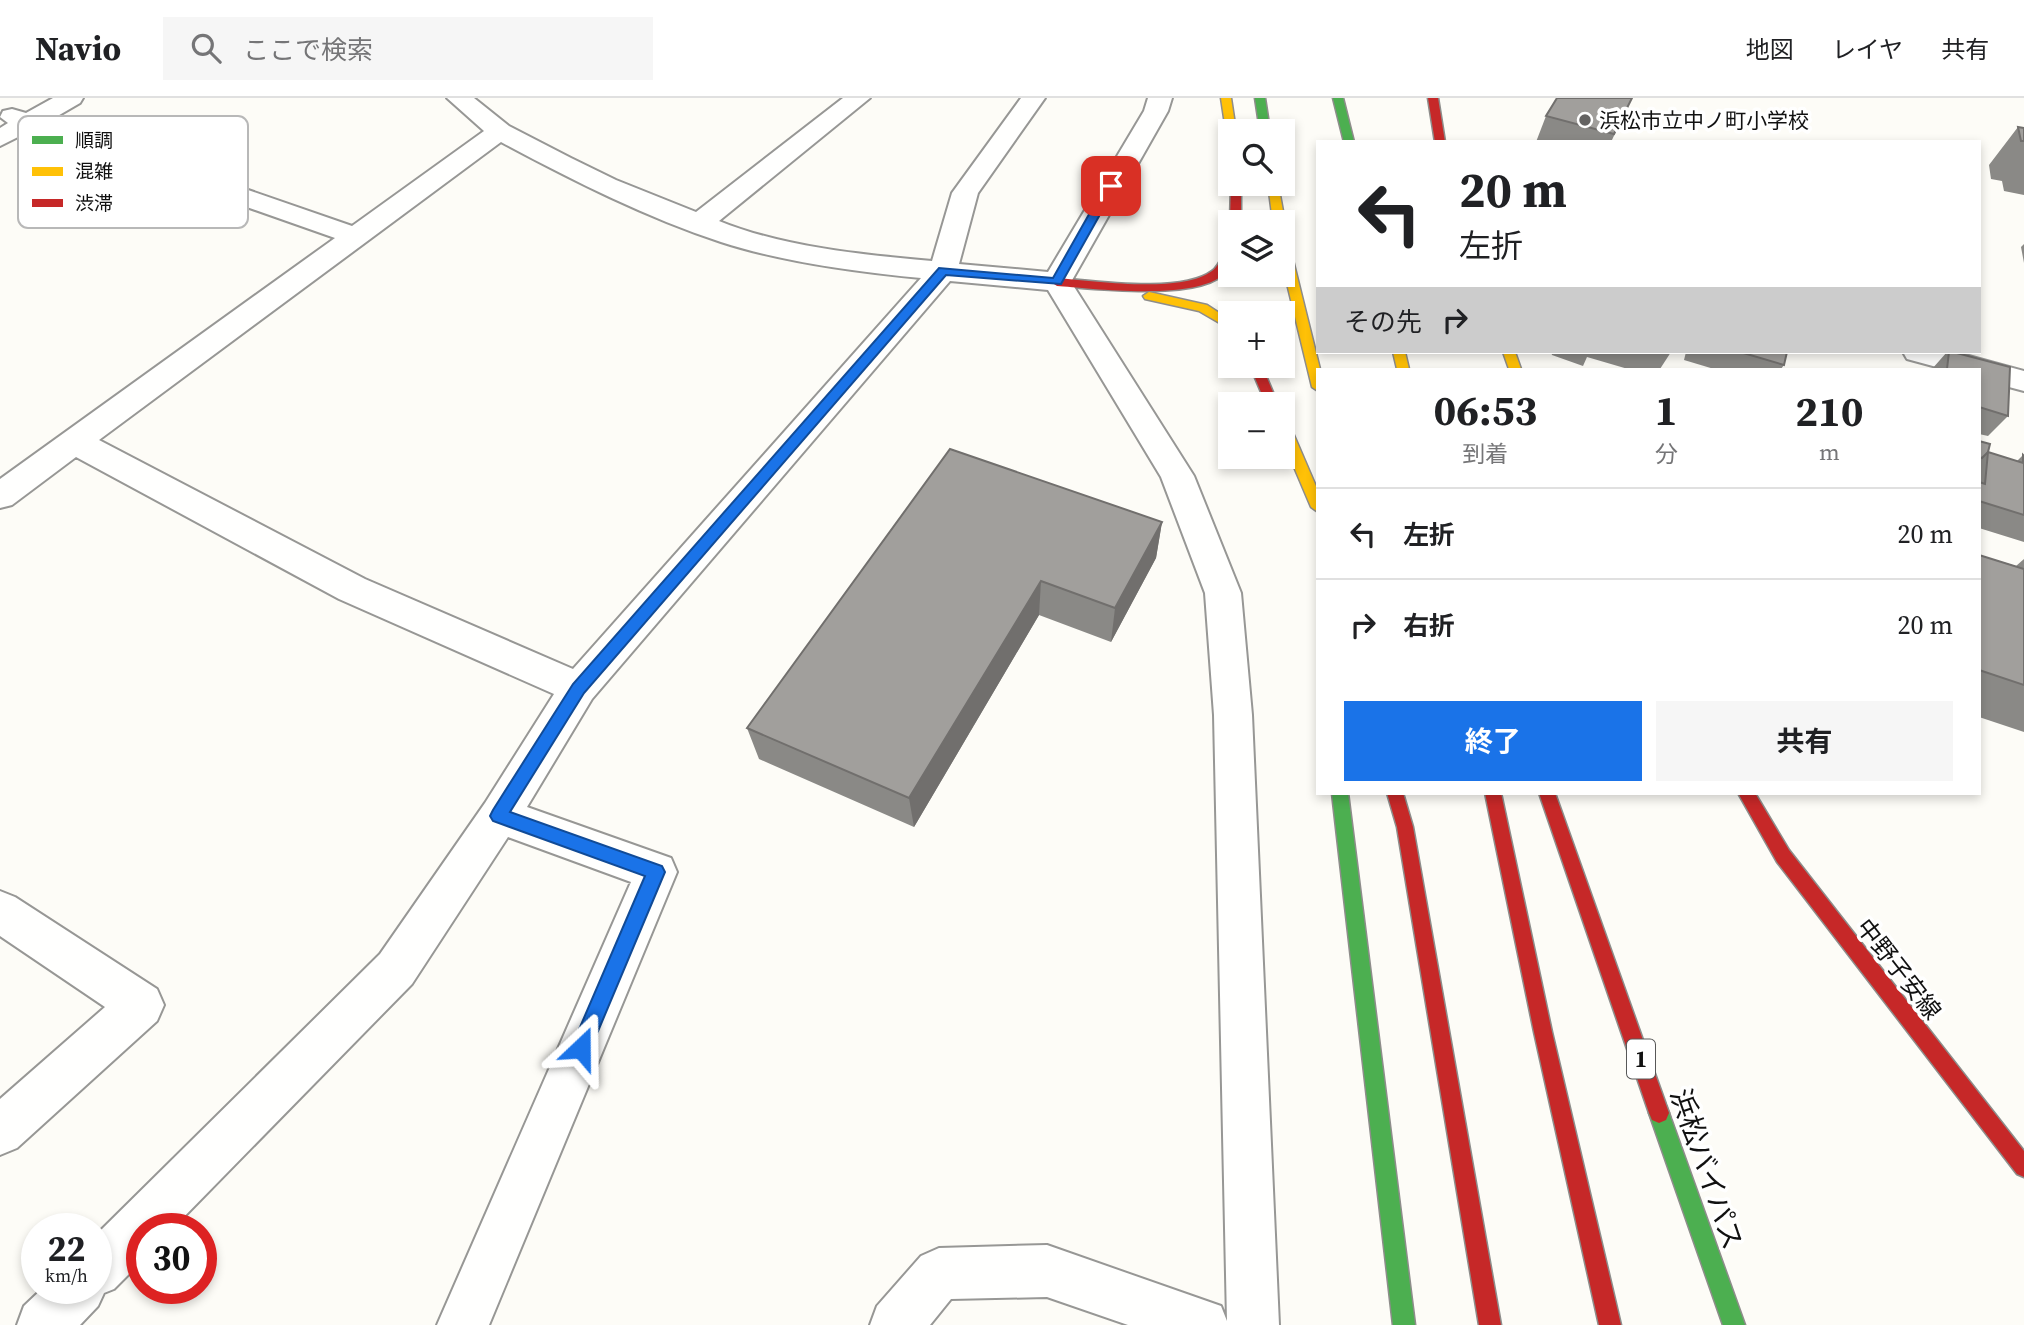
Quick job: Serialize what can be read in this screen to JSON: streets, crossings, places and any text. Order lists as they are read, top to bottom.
{
  "streets": {
    "main road": ["中野子安線", "1", "浜松バイパス"]
  },
  "places": ["浜松市立中ノ町小学校"],
  "legend": ["順調", "混雑", "渋滞"],
  "page": {
    "header": "Navio",
    "search": "ここで検索",
    "nav": ["地図", "レイヤ", "共有"],
    "map_buttons": ["+", "−"],
    "turn": ["20 m", "左折"],
    "then": "その先",
    "eta": [
      "06:53",
      "到着",
      "1",
      "分",
      "210",
      "m"
    ],
    "list": [
      {
        "name": "左折",
        "value": "20 m"
      },
      {
        "name": "右折",
        "value": "20 m"
      }
    ],
    "buttons": ["終了", "共有"],
    "speed": "22 km/h",
    "limit": "30"
  }
}
